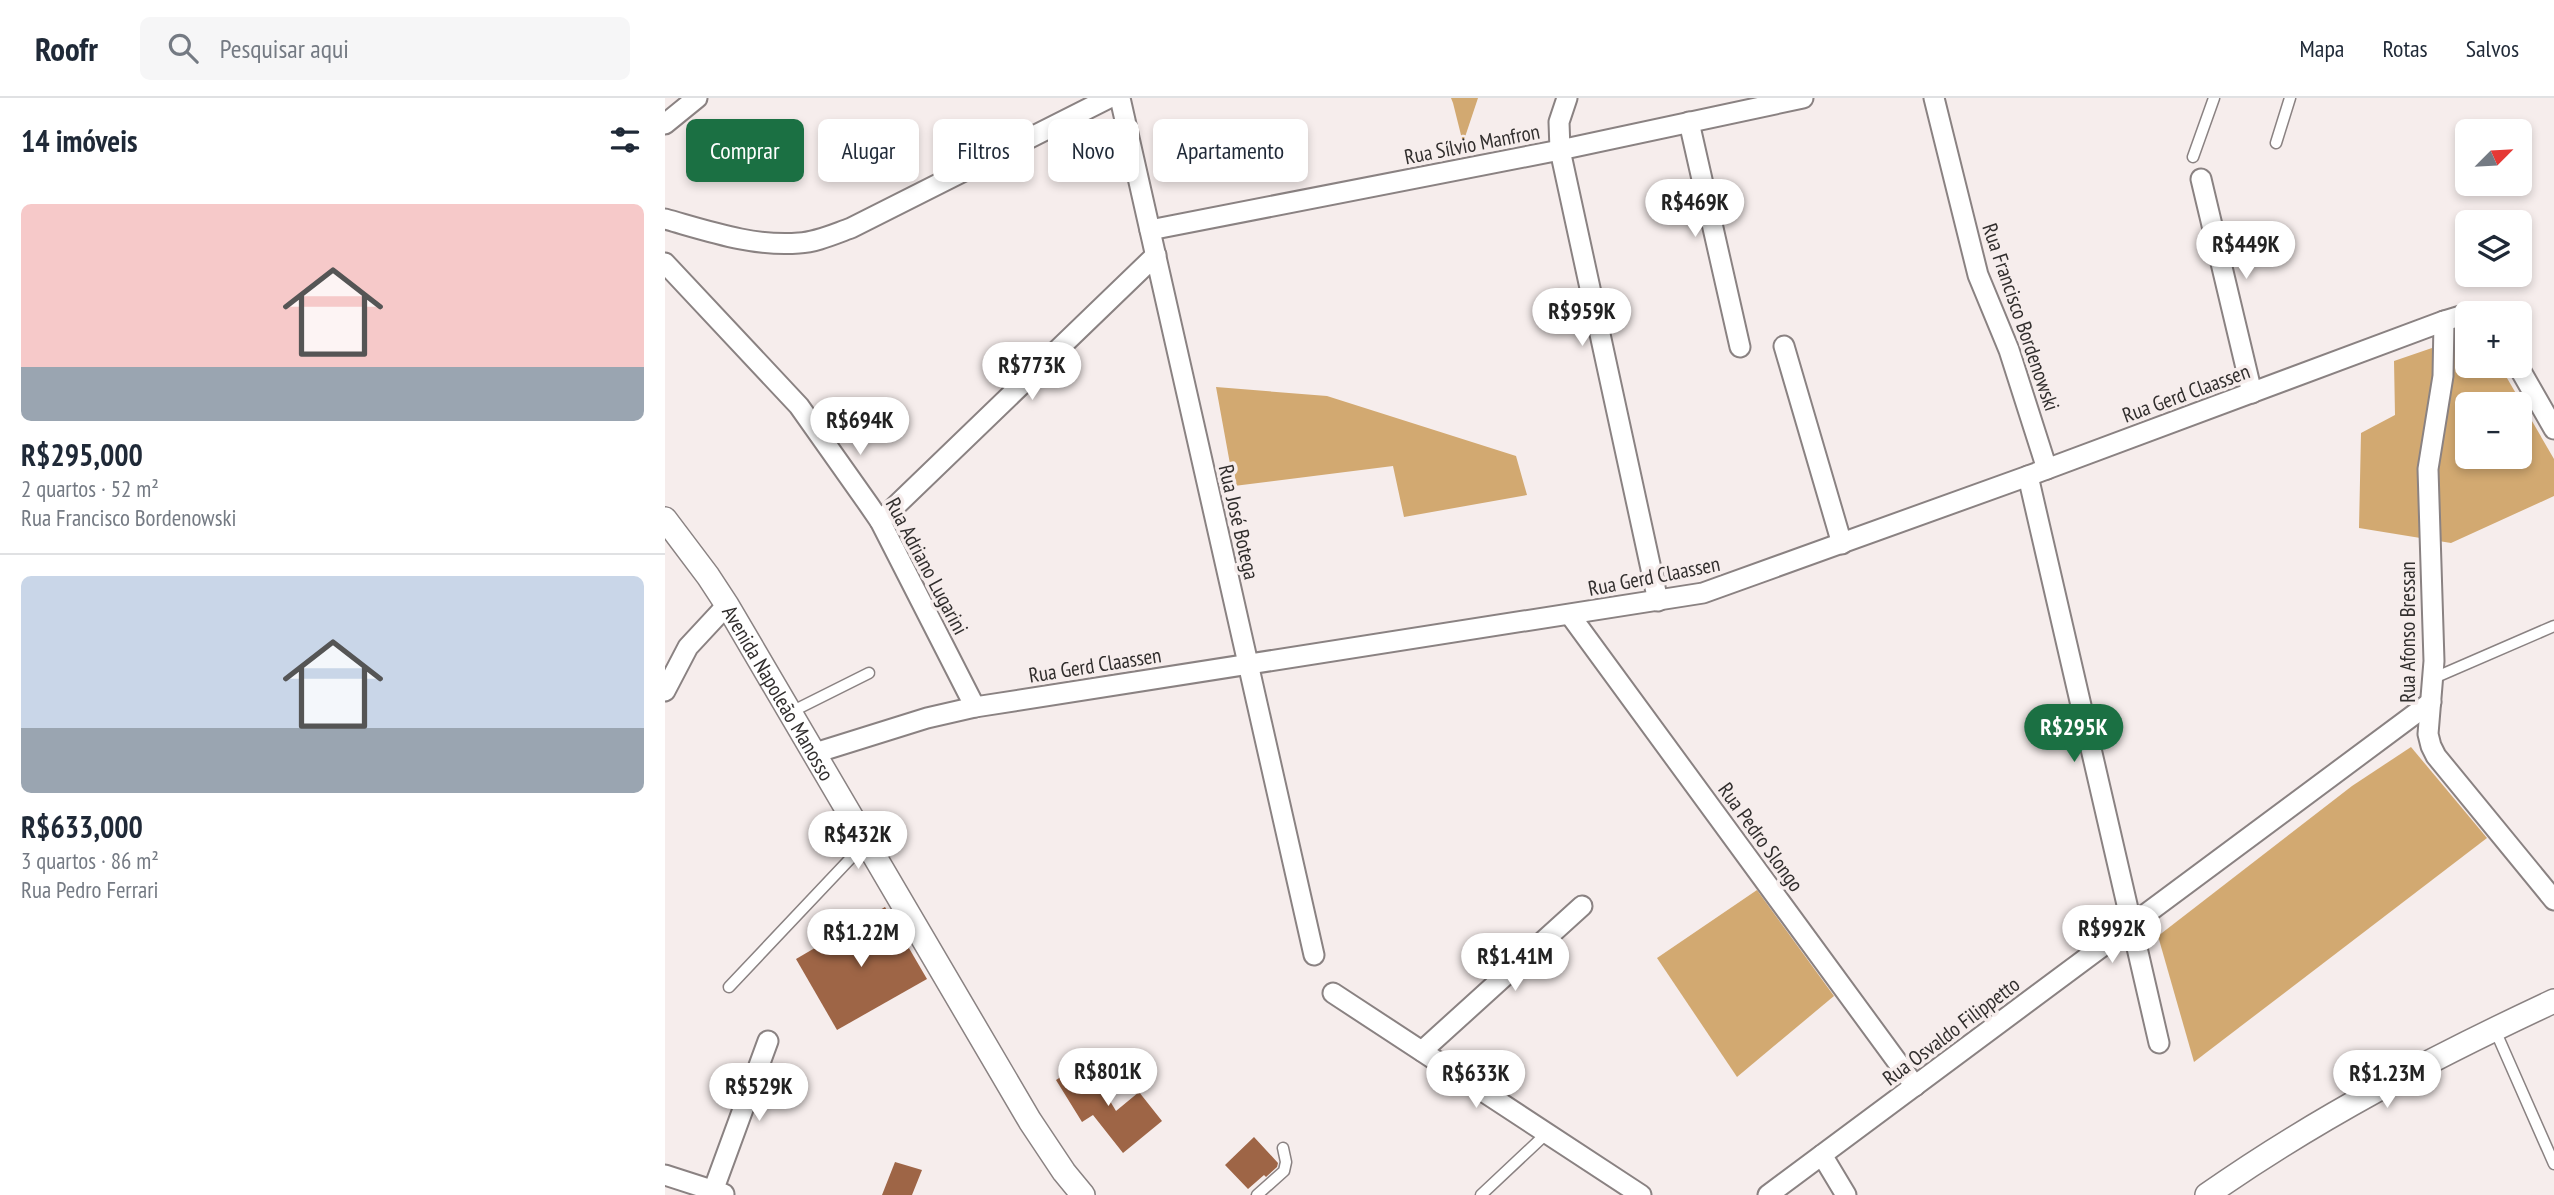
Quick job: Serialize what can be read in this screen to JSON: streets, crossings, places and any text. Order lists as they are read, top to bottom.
{
  "streets": {
    "street": [
      "Rua Sílvio Manfron",
      "Rua Francisco Bordenowski",
      "Rua Gerd Claassen",
      "Rua José Botega",
      "Rua Adriano Lugarini",
      "Rua Afonso Bressan",
      "Avenida Napoleão Manosso",
      "Rua Pedro Slongo",
      "Rua Osvaldo Filippetto"
    ]
  },
  "crossings": [
    ["Rua Sílvio Manfron", "Rua José Botega"],
    ["Rua Francisco Bordenowski", "Rua Gerd Claassen"],
    ["Rua Gerd Claassen", "Rua José Botega"],
    ["Rua Gerd Claassen", "Rua Adriano Lugarini"],
    ["Rua Gerd Claassen", "Rua Afonso Bressan"],
    ["Rua Gerd Claassen", "Avenida Napoleão Manosso"],
    ["Rua Gerd Claassen", "Rua Pedro Slongo"],
    ["Rua Afonso Bressan", "Rua Osvaldo Filippetto"],
    ["Rua Pedro Slongo", "Rua Osvaldo Filippetto"]
  ],
  "north": "top right",
  "page": {
    "header": "Roofr",
    "search": "Pesquisar aqui",
    "nav": ["Mapa", "Rotas", "Salvos"],
    "heading": "14 imóveis",
    "map_buttons": ["+", "−"],
    "chip": [
      "Comprar",
      "Alugar",
      "Filtros",
      "Novo",
      "Apartamento"
    ],
    "price": [
      "R$469K",
      "R$449K",
      "R$959K",
      "R$773K",
      "R$694K",
      "R$295K",
      "R$432K",
      "R$992K",
      "R$1.22M",
      "R$1.41M",
      "R$801K",
      "R$633K",
      "R$1.23M",
      "R$529K"
    ],
    "list": [
      {
        "name": "R$295,000",
        "note": "2 quartos · 52 m² · Rua Francisco Bordenowski"
      },
      {
        "name": "R$633,000",
        "note": "3 quartos · 86 m² · Rua Pedro Ferrari"
      }
    ]
  }
}
